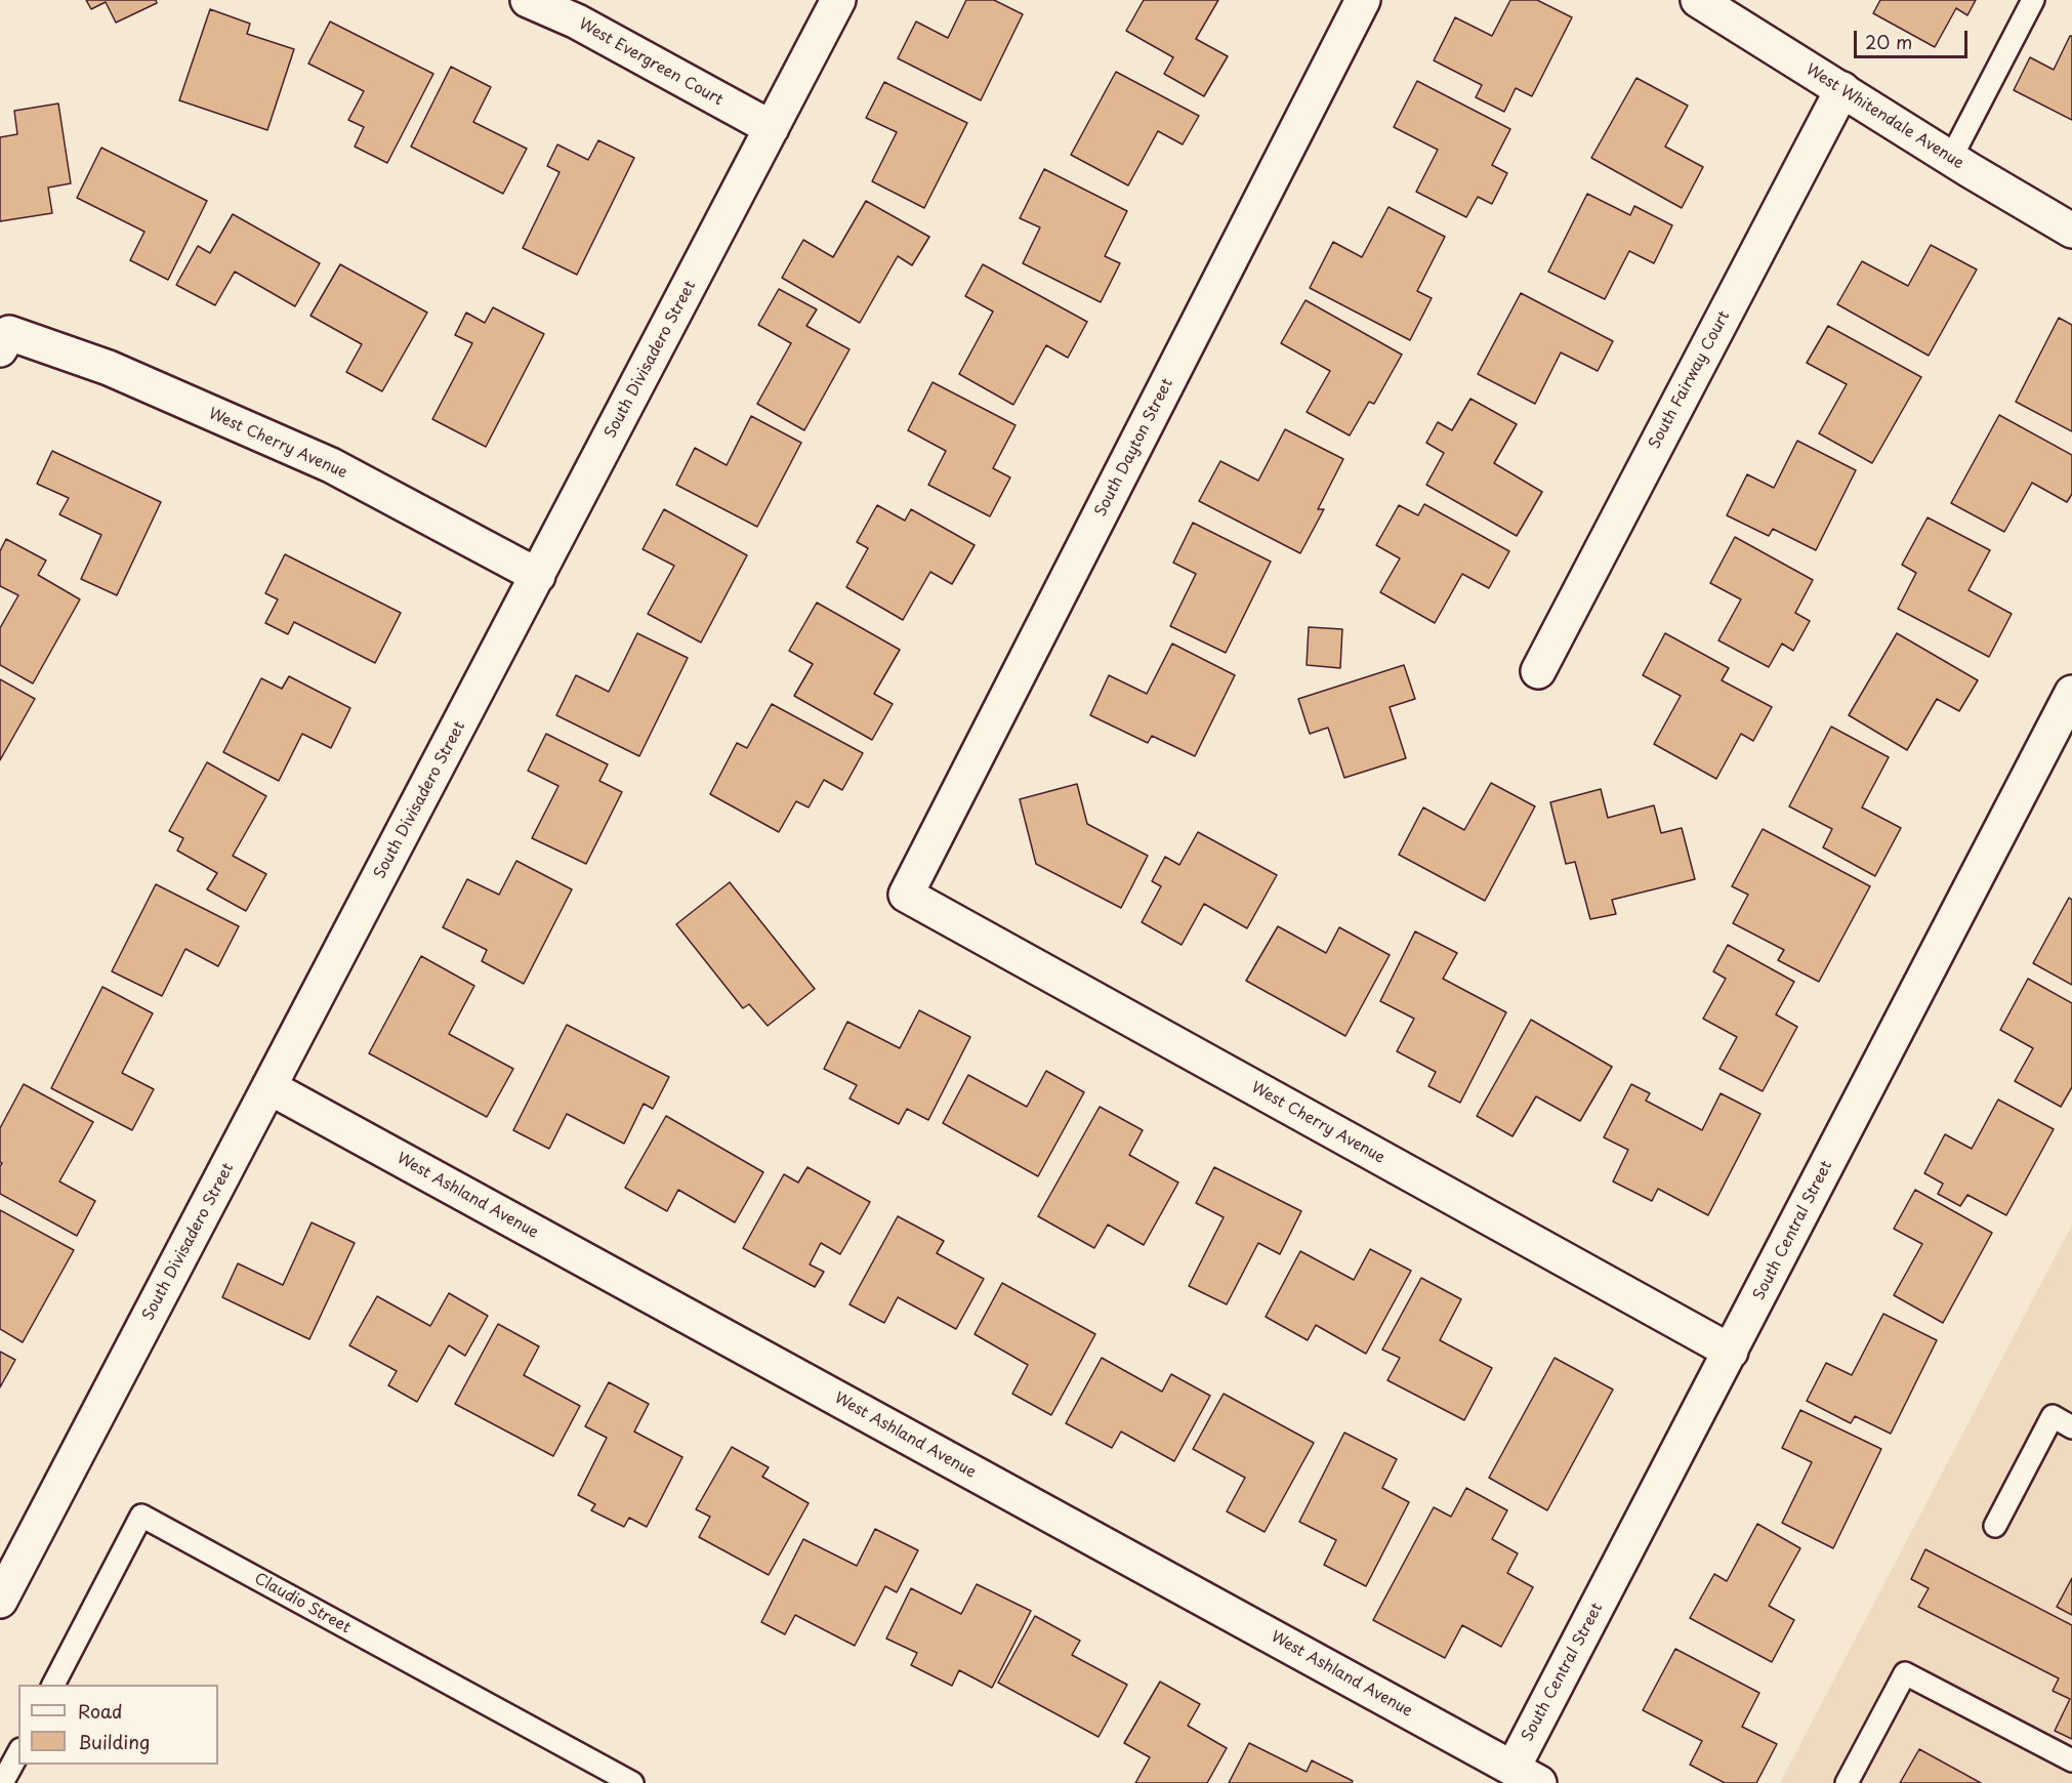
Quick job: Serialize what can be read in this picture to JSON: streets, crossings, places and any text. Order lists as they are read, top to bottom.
{
  "streets": {
    "street": [
      "West Evergreen Court",
      "West Whitendale Avenue",
      "South Divisadero Street",
      "South Fairway Court",
      "West Cherry Avenue",
      "South Dayton Street",
      "West Ashland Avenue",
      "South Central Street"
    ],
    "lane": ["Claudio Street"]
  },
  "crossings": [
    ["West Evergreen Court", "South Divisadero Street"],
    ["West Whitendale Avenue", "South Fairway Court"],
    ["South Divisadero Street", "West Cherry Avenue"],
    ["South Divisadero Street", "West Ashland Avenue"],
    ["West Cherry Avenue", "South Dayton Street"],
    ["West Cherry Avenue", "South Central Street"],
    ["West Ashland Avenue", "South Central Street"]
  ],
  "legend": ["Road", "Building"],
  "scale_bar": "20 m"
}
